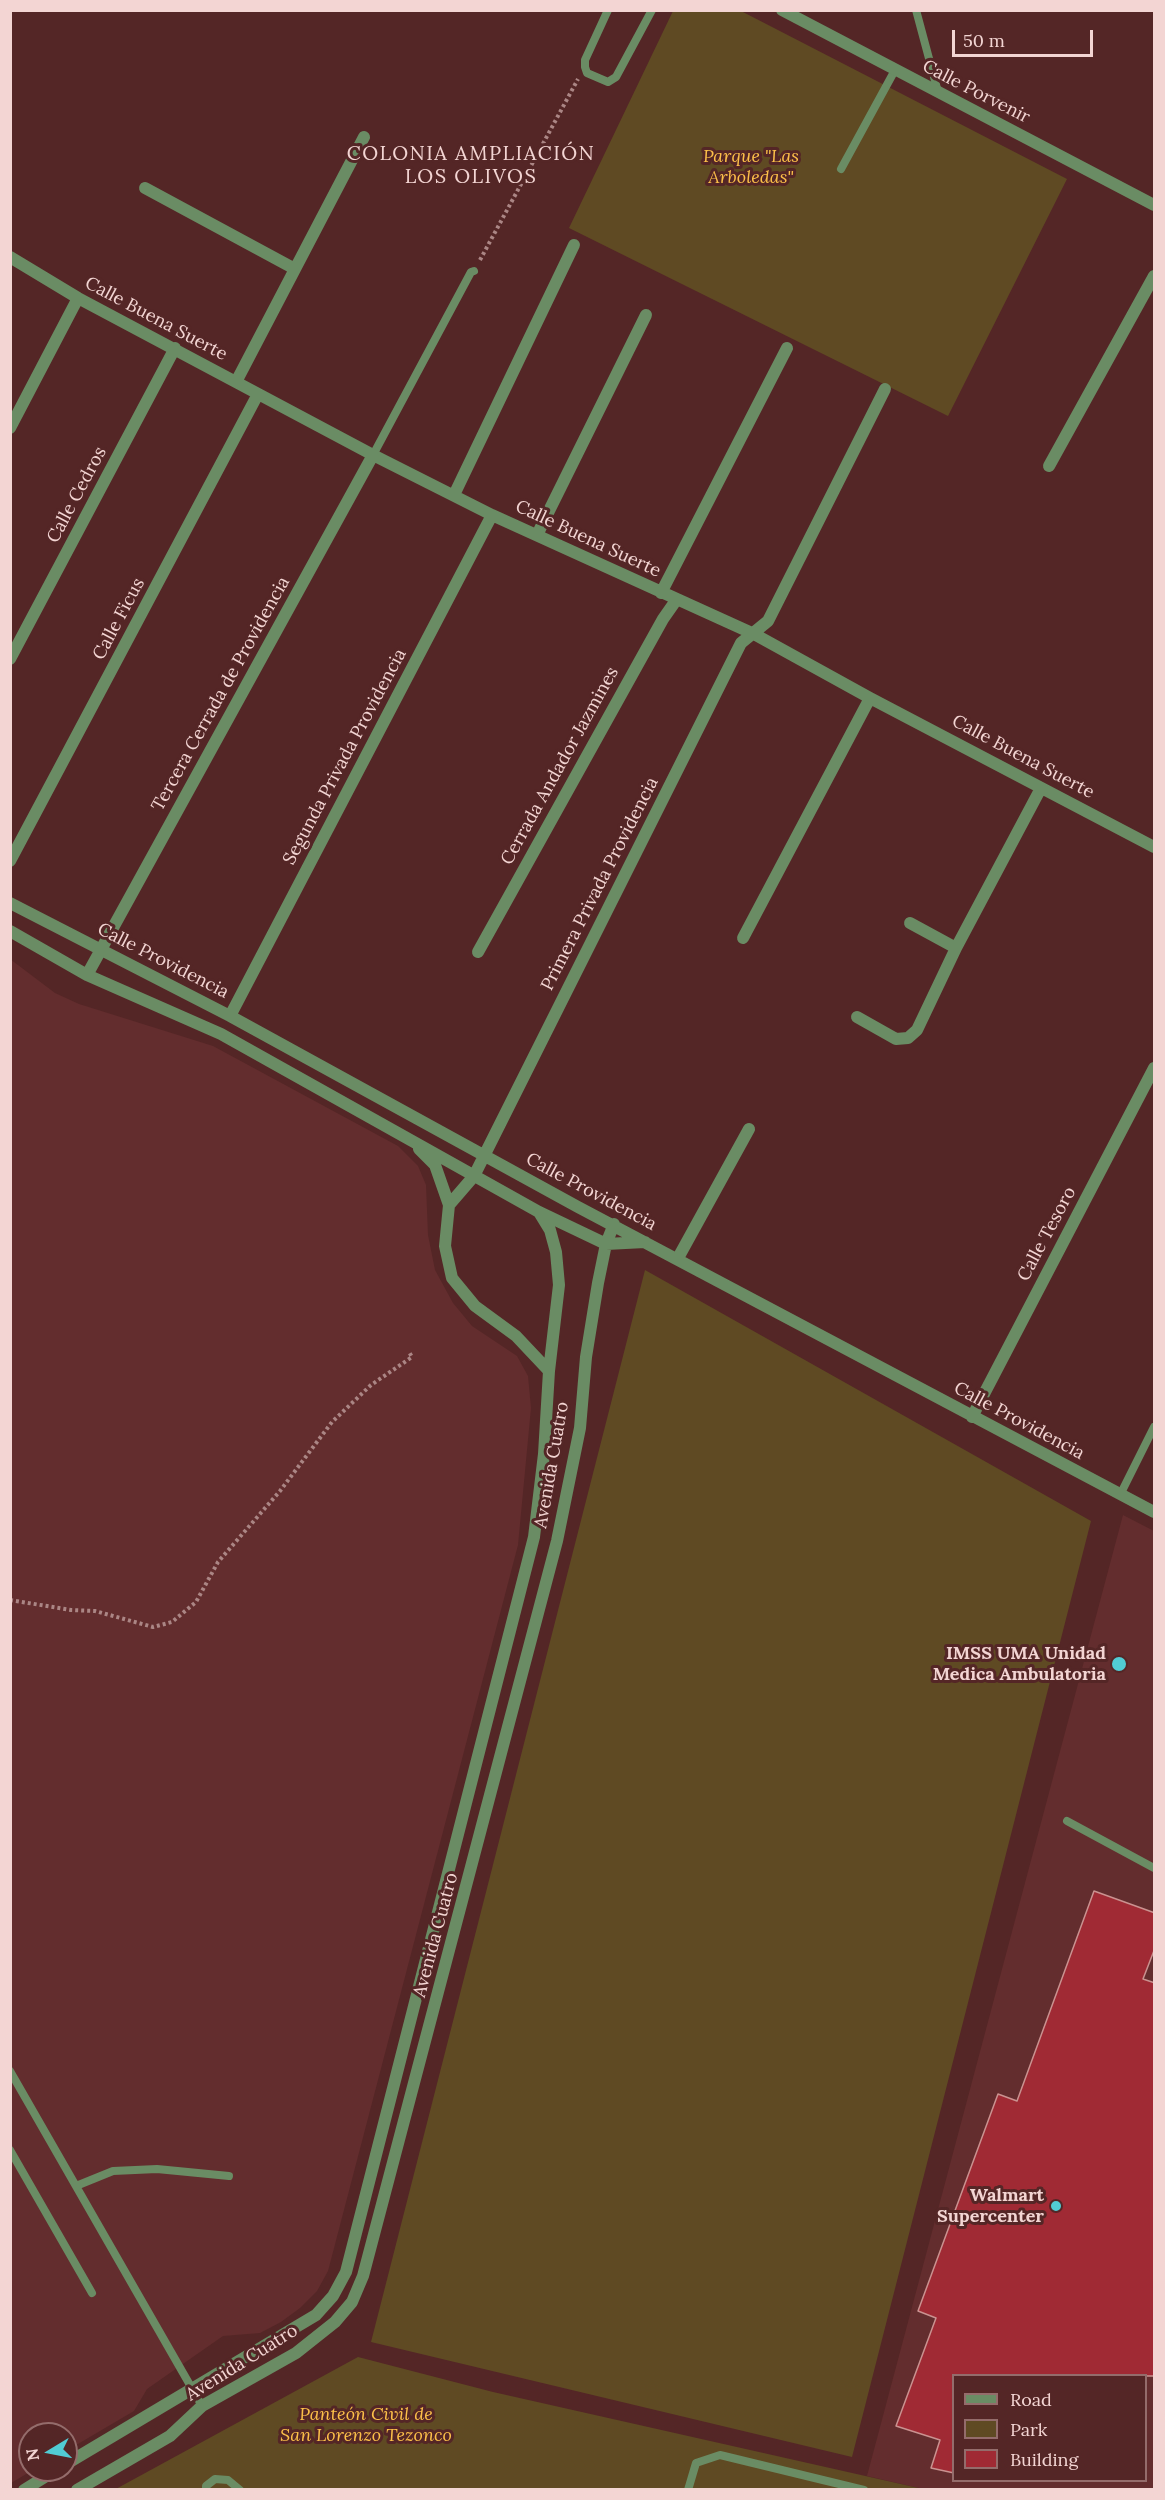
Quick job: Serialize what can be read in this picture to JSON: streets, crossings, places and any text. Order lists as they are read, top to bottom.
{
  "streets": {
    "street": [
      "Calle Porvenir",
      "Calle Buena Suerte",
      "Calle Cedros",
      "Calle Ficus",
      "Tercera Cerrada de Providencia",
      "Segunda Privada Providencia",
      "Cerrada Andador Jazmines",
      "Primera Privada Providencia",
      "Calle Providencia",
      "Calle Tesoro",
      "Avenida Cuatro"
    ]
  },
  "crossings": [
    ["Calle Buena Suerte", "Calle Cedros"],
    ["Calle Buena Suerte", "Calle Ficus"],
    ["Calle Buena Suerte", "Tercera Cerrada de Providencia"],
    ["Calle Buena Suerte", "Segunda Privada Providencia"],
    ["Calle Buena Suerte", "Cerrada Andador Jazmines"],
    ["Calle Buena Suerte", "Primera Privada Providencia"],
    ["Tercera Cerrada de Providencia", "Calle Providencia"],
    ["Segunda Privada Providencia", "Calle Providencia"],
    ["Primera Privada Providencia", "Calle Providencia"],
    ["Calle Providencia", "Calle Tesoro"],
    ["Calle Providencia", "Avenida Cuatro"]
  ],
  "districts": ["COLONIA AMPLIACIÓN LOS OLIVOS"],
  "parks": ["Parque \"Las Arboledas\"", "Panteón Civil de San Lorenzo Tezonco"],
  "places": ["IMSS UMA Unidad Medica Ambulatoria", "Walmart Supercenter"],
  "legend": ["Road", "Park", "Building"],
  "scale_bar": "50 m",
  "north": "left"
}
